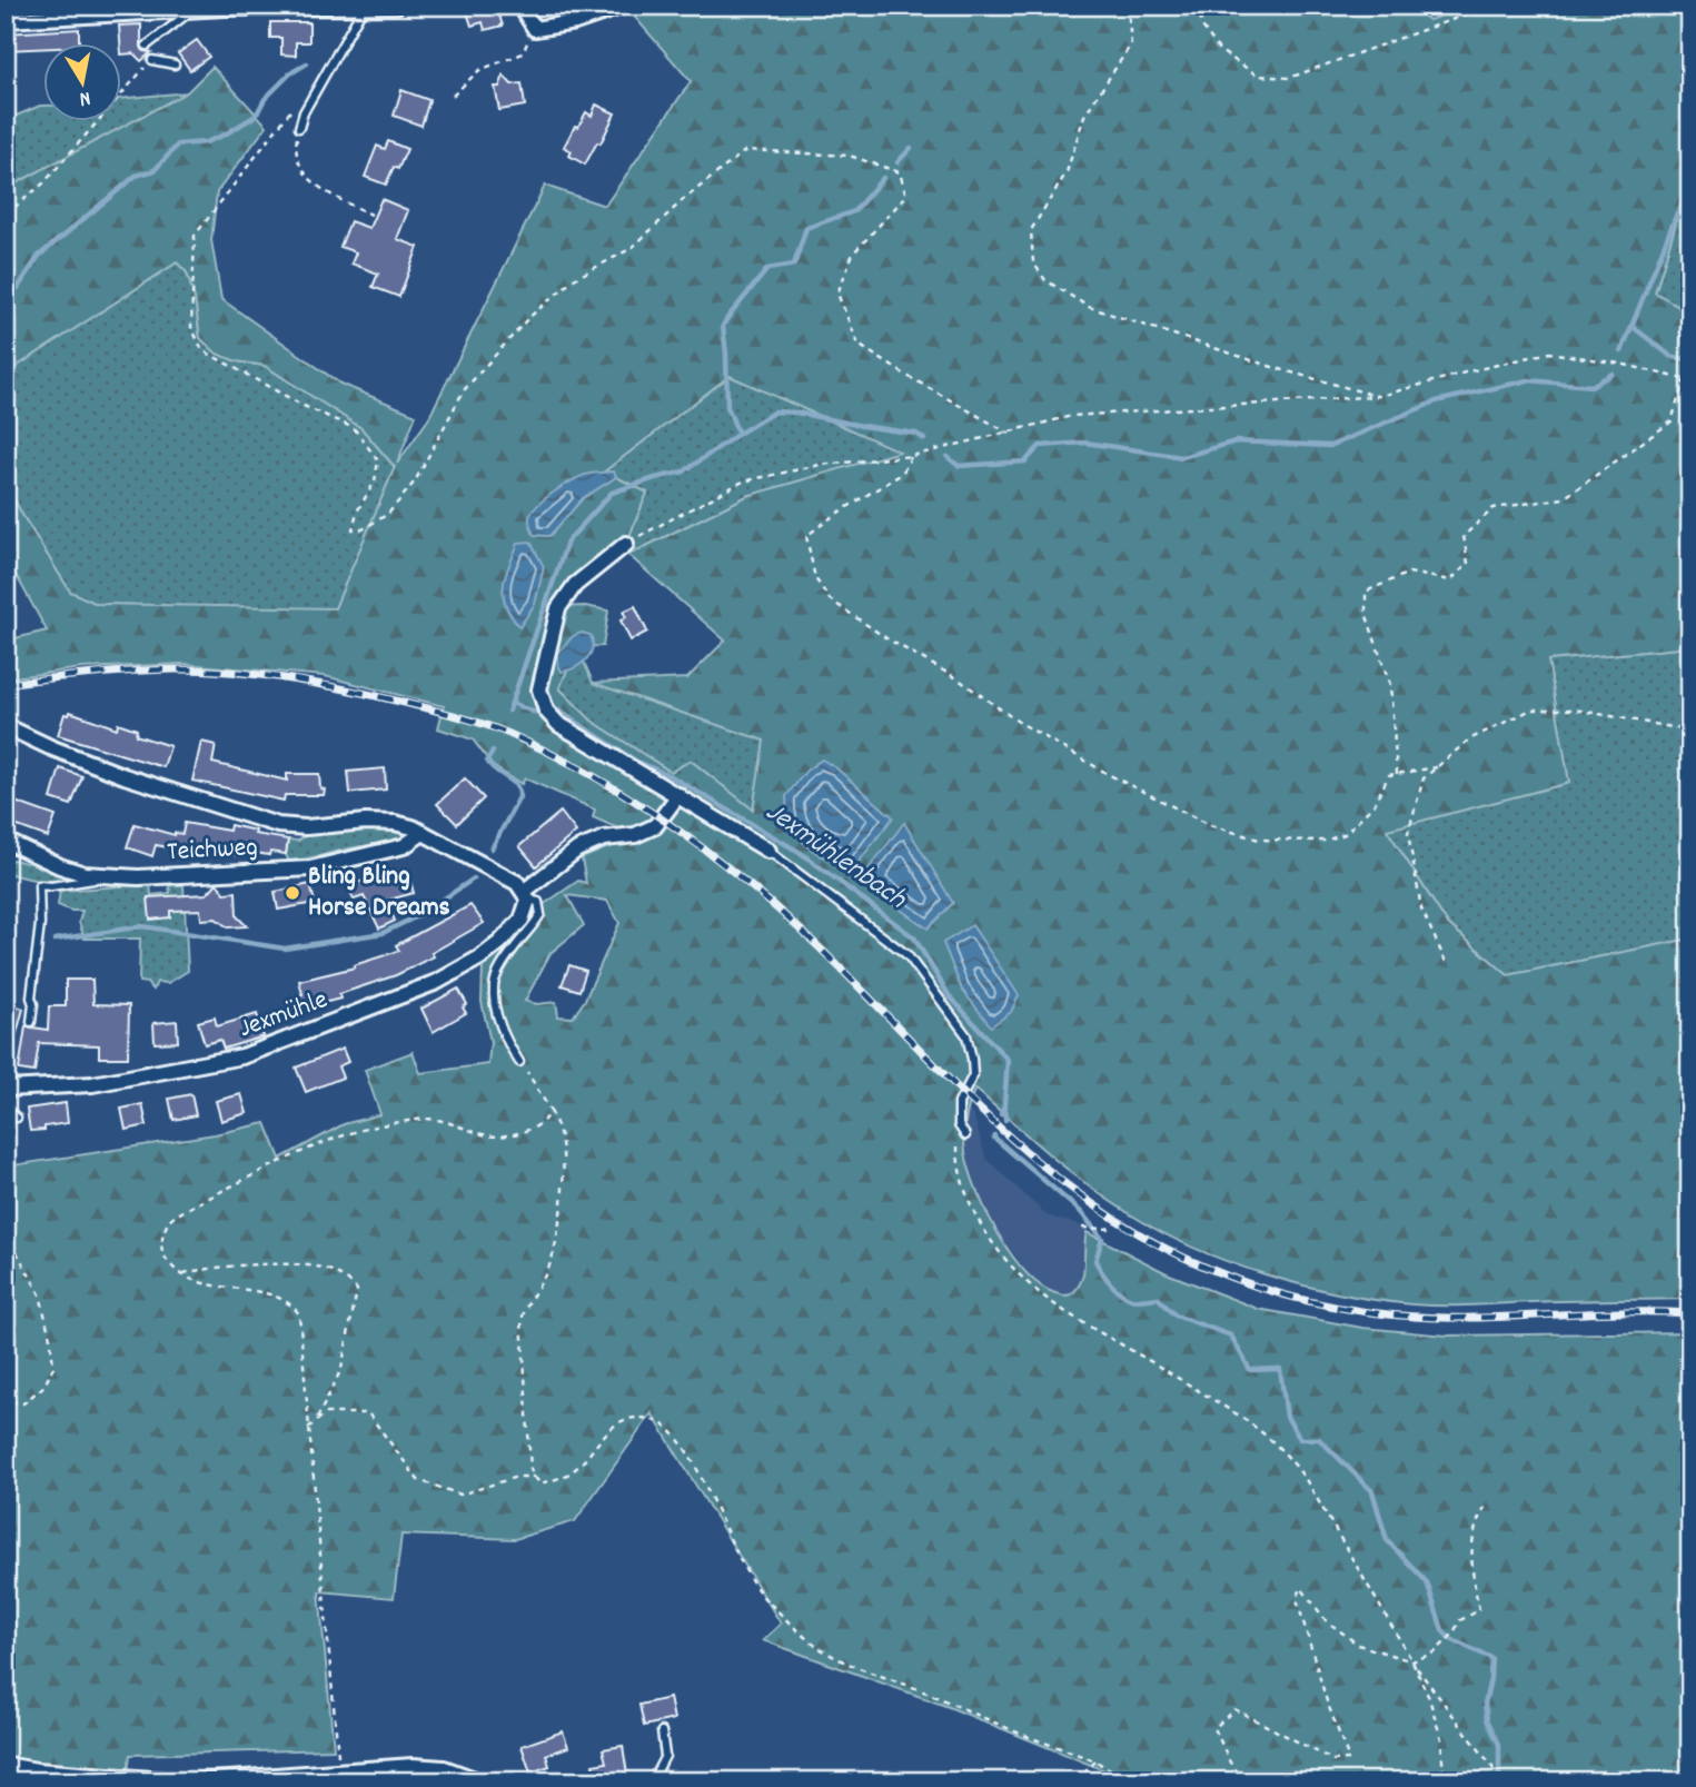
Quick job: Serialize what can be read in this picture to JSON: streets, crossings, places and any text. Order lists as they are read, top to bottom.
{
  "streets": {
    "street": ["Teichweg", "Jexmühle"]
  },
  "water": ["Jexmühlenbach"],
  "places": ["Bling Bling Horse Dreams"],
  "north": "bottom"
}
